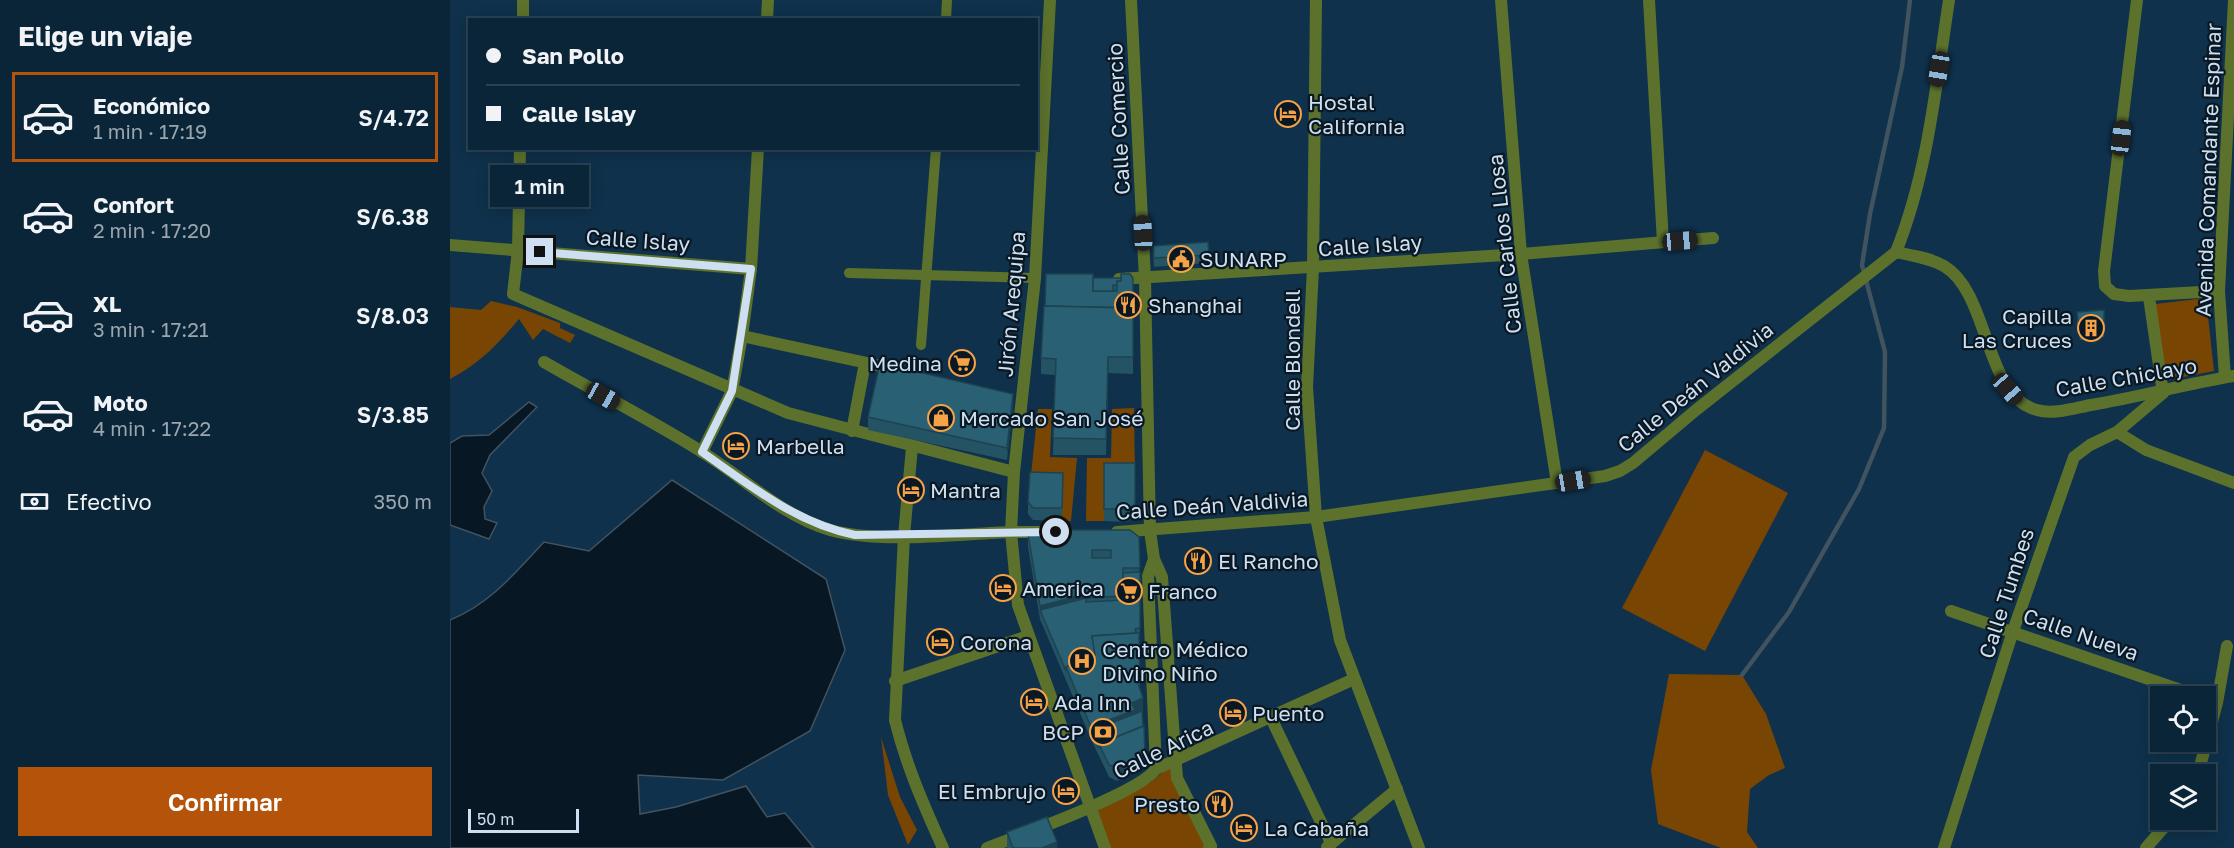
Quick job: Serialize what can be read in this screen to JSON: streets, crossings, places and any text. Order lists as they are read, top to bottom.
{
  "streets": {
    "street": [
      "Calle Comercio",
      "Avenida Comandante Espinar",
      "Calle Islay",
      "Calle Carlos Llosa",
      "Jirón Arequipa",
      "Calle Blondell",
      "Calle Chiclayo",
      "Calle Deán Valdivia",
      "Calle Tumbes",
      "Calle Nueva",
      "Calle Arica"
    ]
  },
  "crossings": [
    ["Calle Comercio", "Calle Islay"],
    ["Calle Comercio", "Calle Deán Valdivia"],
    ["Calle Comercio", "Calle Arica"],
    ["Avenida Comandante Espinar", "Calle Chiclayo"],
    ["Calle Islay", "Calle Carlos Llosa"],
    ["Calle Islay", "Calle Blondell"],
    ["Calle Carlos Llosa", "Calle Deán Valdivia"],
    ["Jirón Arequipa", "Calle Arica"],
    ["Calle Blondell", "Calle Deán Valdivia"],
    ["Calle Blondell", "Calle Arica"],
    ["Calle Chiclayo", "Calle Deán Valdivia"],
    ["Calle Chiclayo", "Calle Tumbes"],
    ["Calle Tumbes", "Calle Nueva"]
  ],
  "places": {
    "hotel": [
      "Hostal California",
      "Marbella",
      "Mantra",
      "America",
      "Corona",
      "Ada Inn",
      "Puento",
      "El Embrujo",
      "La Cabaña"
    ],
    "public building": ["SUNARP"],
    "restaurant": ["Shanghai", "El Rancho", "Presto"],
    "building": ["Capilla Las Cruces"],
    "supermarket": ["Medina", "Franco"],
    "shop": ["Mercado San José"],
    "hospital": ["Centro Médico Divino Niño"],
    "bank": ["BCP"]
  },
  "scale_bar": "50 m",
  "page": {
    "heading": "Elige un viaje",
    "banner": ["San Pollo", "Calle Islay"],
    "list": [
      {
        "name": "Económico",
        "note": "1 min · 17:19",
        "value": "S/4.72"
      },
      {
        "name": "Confort",
        "note": "2 min · 17:20",
        "value": "S/6.38"
      },
      {
        "name": "XL",
        "note": "3 min · 17:21",
        "value": "S/8.03"
      },
      {
        "name": "Moto",
        "note": "4 min · 17:22",
        "value": "S/3.85"
      }
    ],
    "bubble": "1 min",
    "pay": ["Efectivo", "350 m"],
    "buttons": "Confirmar",
    "scale": "50 m"
  }
}
